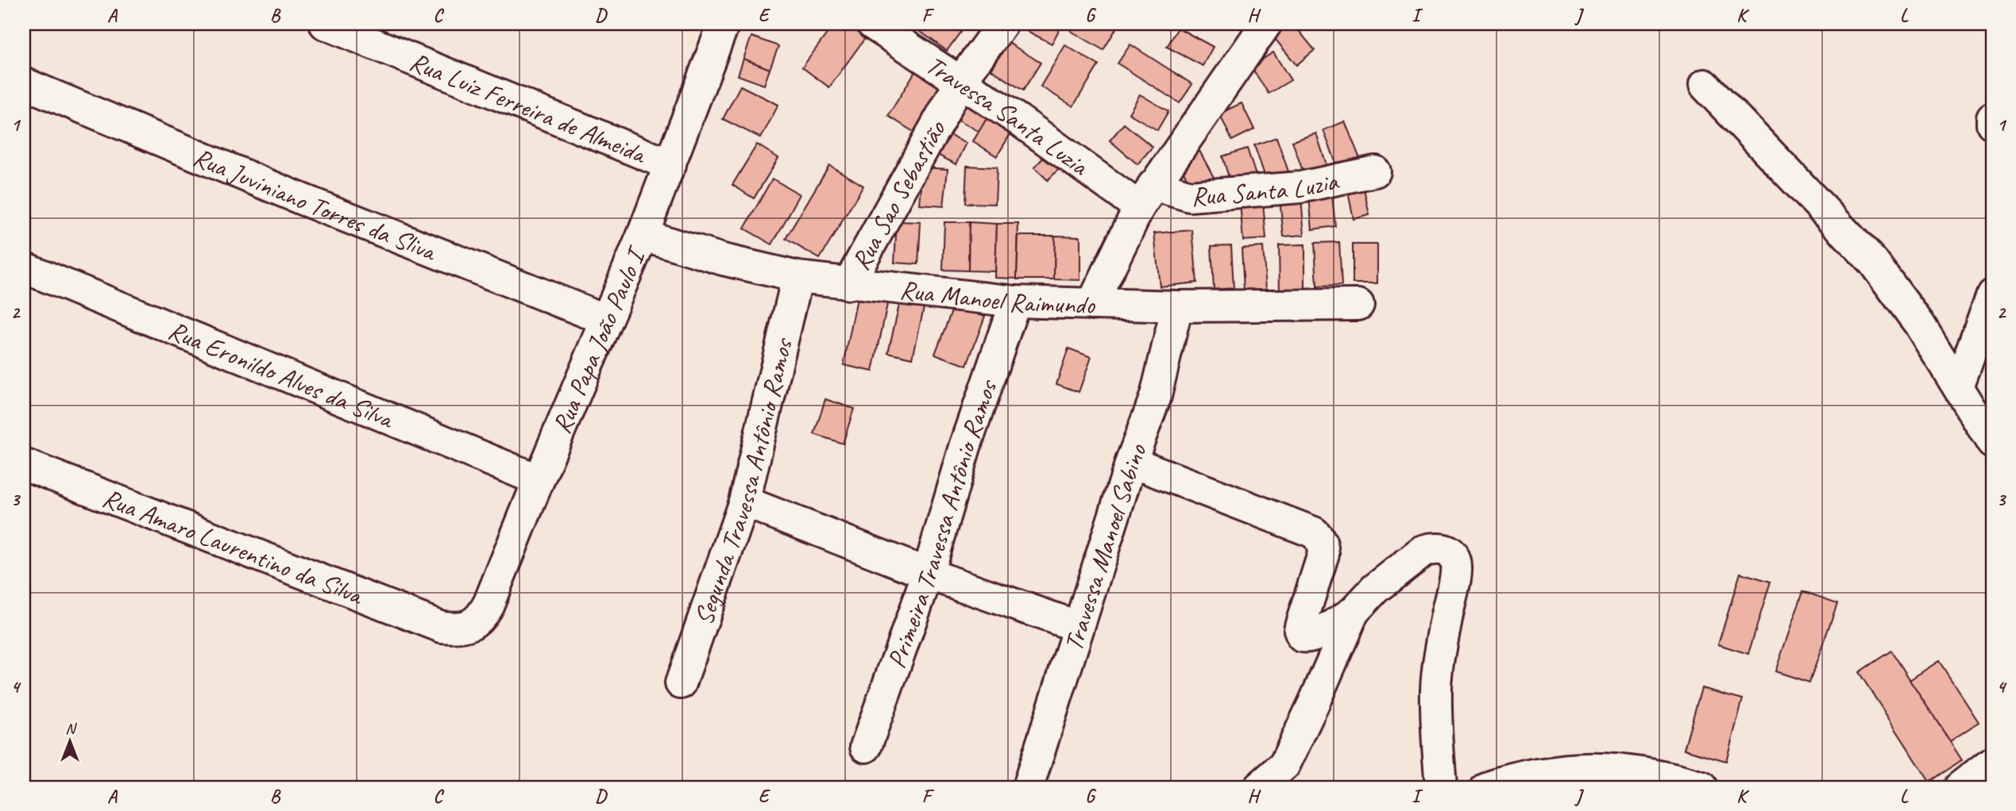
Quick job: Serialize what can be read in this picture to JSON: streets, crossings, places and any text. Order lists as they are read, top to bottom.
{
  "streets": {
    "street": [
      "Rua Luiz Ferreira de Almeida",
      "Travessa Santa Luzia",
      "Rua Santa Luzia",
      "Rua Sao Sebastião",
      "Rua Juviniano Torres da Sliva",
      "Rua Manoel Raimundo",
      "Rua Papa João Paulo I",
      "Rua Eronildo Alves da Silva",
      "Segunda Travessa Antônio Ramos",
      "Primeira Travessa Antônio Ramos",
      "Rua Amaro Laurentino da Silva",
      "Travessa Manoel Sabino"
    ]
  },
  "crossings": [
    ["Rua Luiz Ferreira de Almeida", "Rua Papa João Paulo I"],
    ["Travessa Santa Luzia", "Rua Santa Luzia"],
    ["Travessa Santa Luzia", "Rua Sao Sebastião"],
    ["Rua Sao Sebastião", "Rua Manoel Raimundo"],
    ["Rua Juviniano Torres da Sliva", "Rua Papa João Paulo I"],
    ["Rua Manoel Raimundo", "Rua Papa João Paulo I"],
    ["Rua Manoel Raimundo", "Segunda Travessa Antônio Ramos"],
    ["Rua Manoel Raimundo", "Primeira Travessa Antônio Ramos"],
    ["Rua Manoel Raimundo", "Travessa Manoel Sabino"],
    ["Rua Papa João Paulo I", "Rua Eronildo Alves da Silva"],
    ["Rua Papa João Paulo I", "Rua Amaro Laurentino da Silva"]
  ],
  "north": "top",
  "grid": {
    "columns": [
      "A",
      "B",
      "C",
      "D",
      "E",
      "F",
      "G",
      "H",
      "I",
      "J",
      "K",
      "L"
    ],
    "rows": [
      "1",
      "2",
      "3",
      "4"
    ]
  }
}
